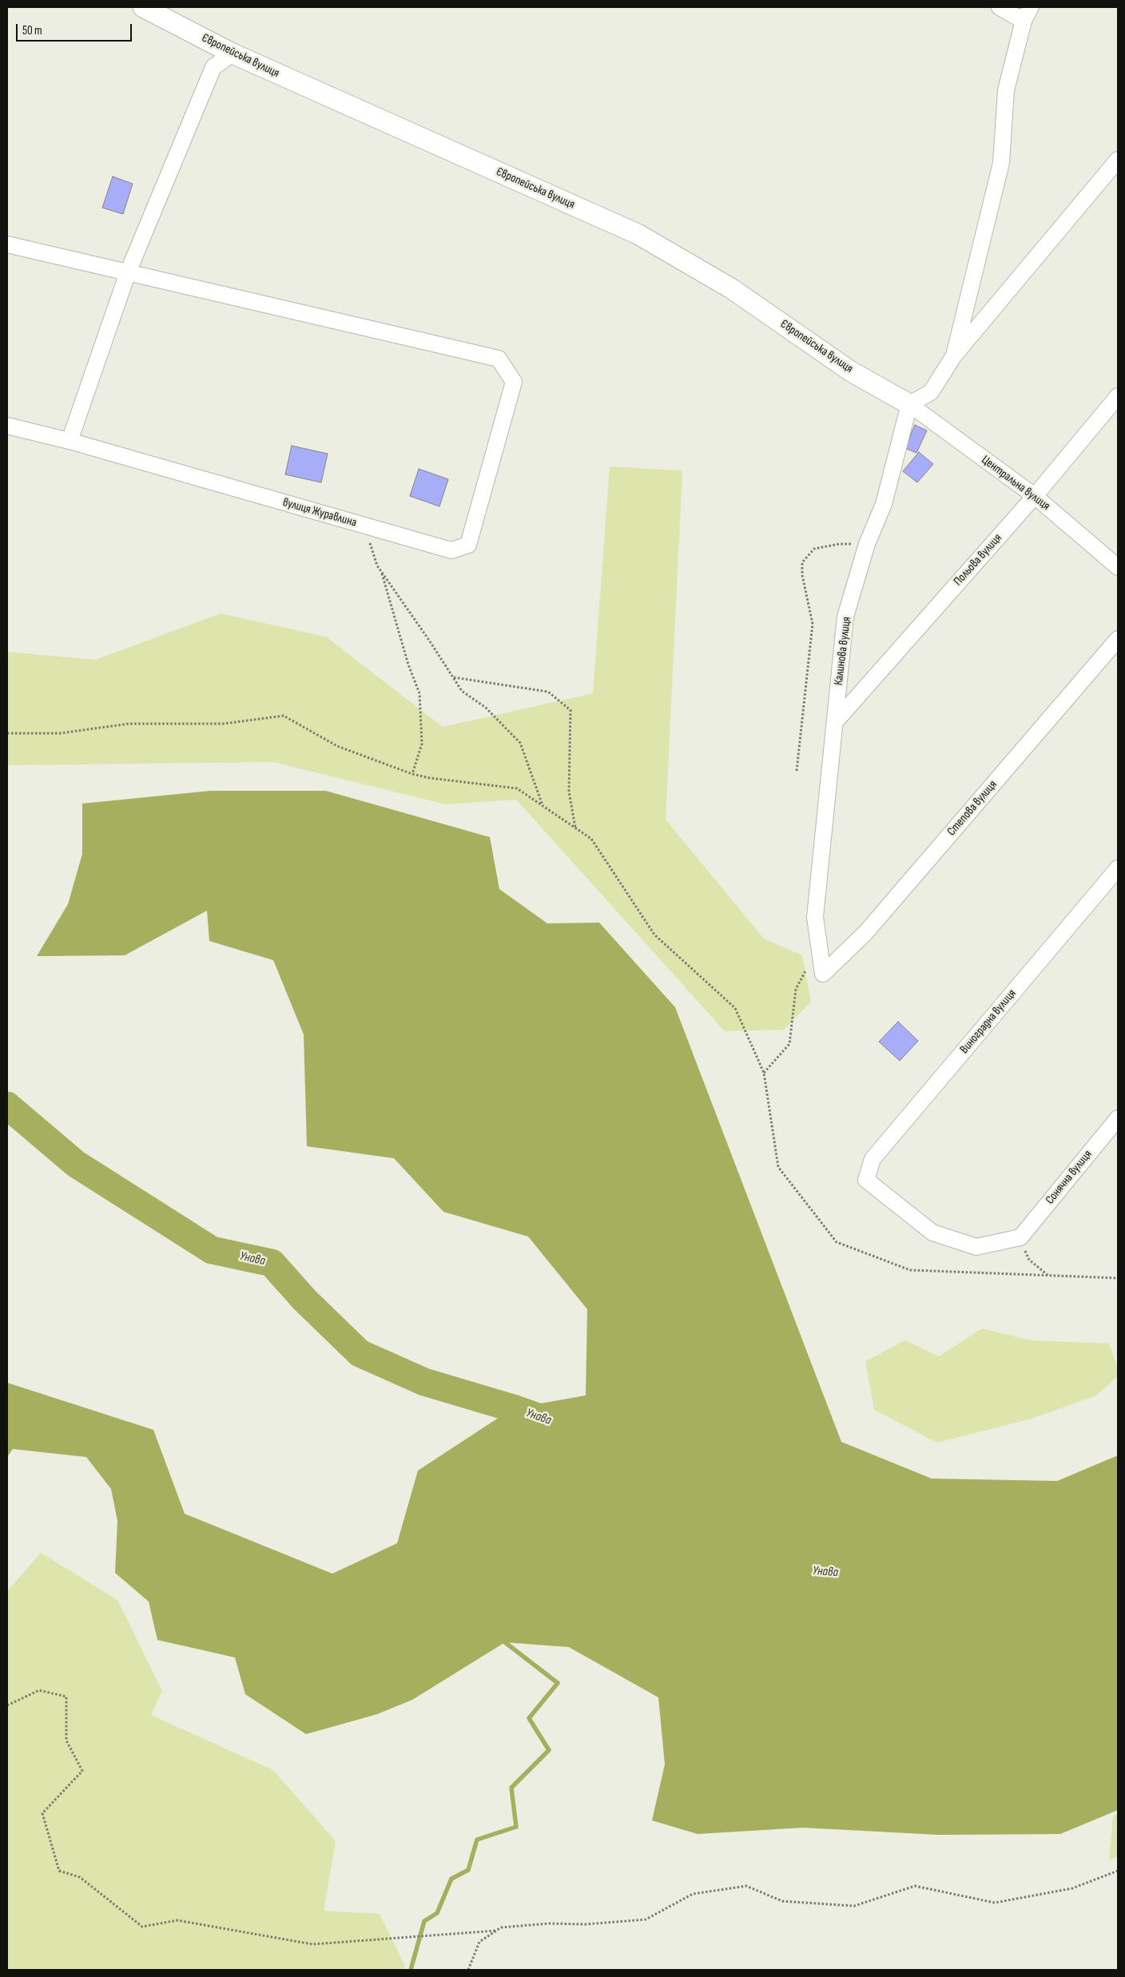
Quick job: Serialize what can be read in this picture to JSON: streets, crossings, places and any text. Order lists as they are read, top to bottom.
{
  "streets": {
    "street": [
      "Європейська вулиця",
      "Центральна вулиця",
      "вулиця Журавлина",
      "Польова вулиця",
      "Калинова вулиця",
      "Степова вулиця",
      "Виноградна вулиця",
      "Сонячна вулиця"
    ]
  },
  "crossings": [
    ["Європейська вулиця", "Центральна вулиця"],
    ["Європейська вулиця", "Калинова вулиця"],
    ["Центральна вулиця", "Польова вулиця"],
    ["Центральна вулиця", "Калинова вулиця"],
    ["Польова вулиця", "Калинова вулиця"],
    ["Калинова вулиця", "Степова вулиця"],
    ["Виноградна вулиця", "Сонячна вулиця"]
  ],
  "water": ["Унава"],
  "scale_bar": "50 m"
}
